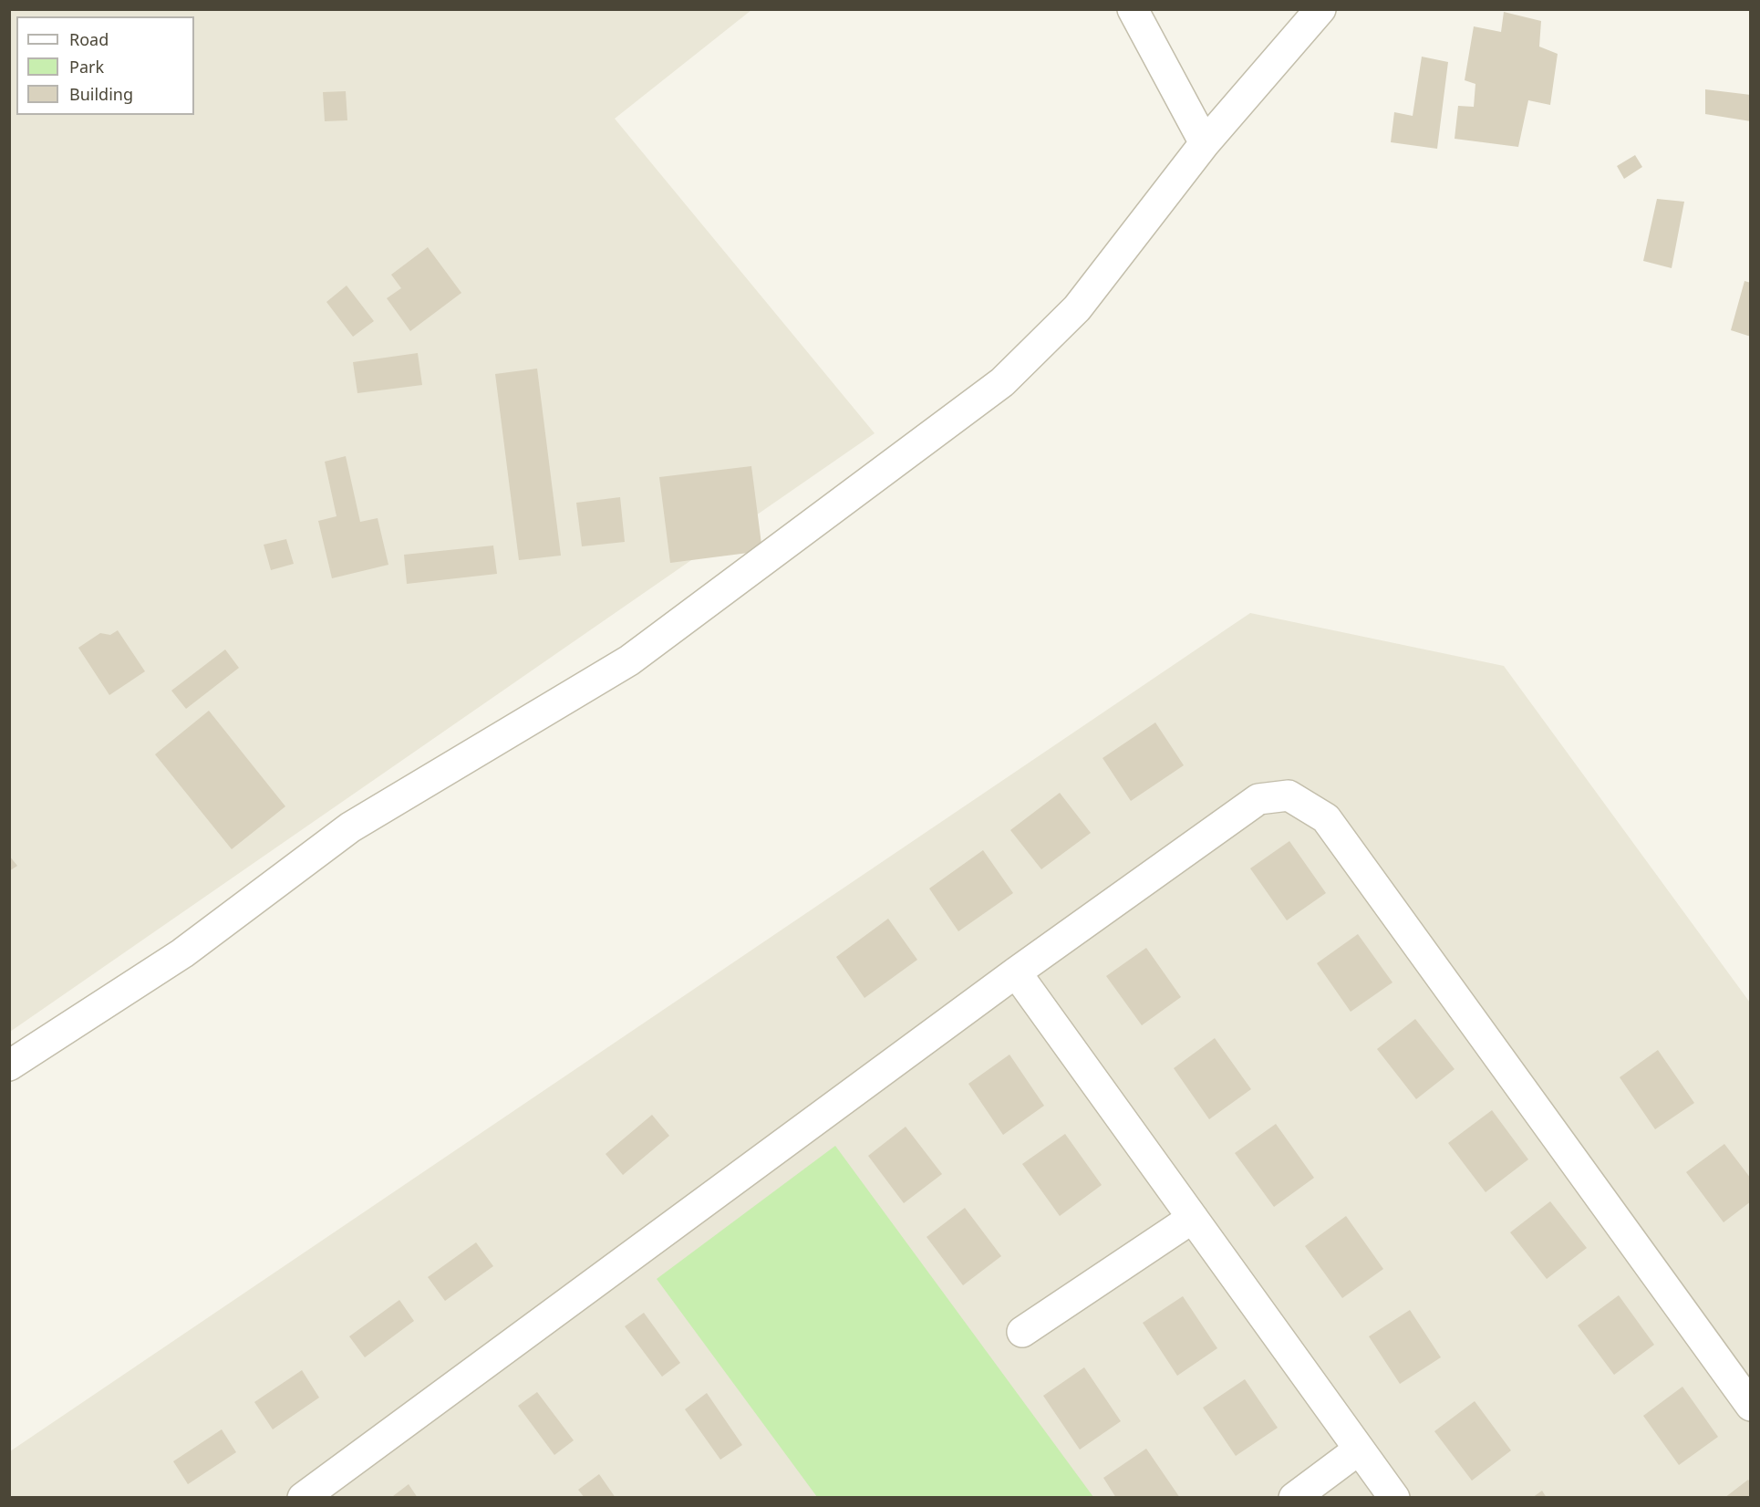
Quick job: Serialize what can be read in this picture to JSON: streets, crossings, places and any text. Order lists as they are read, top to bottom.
{
  "legend": ["Road", "Park", "Building"]
}
